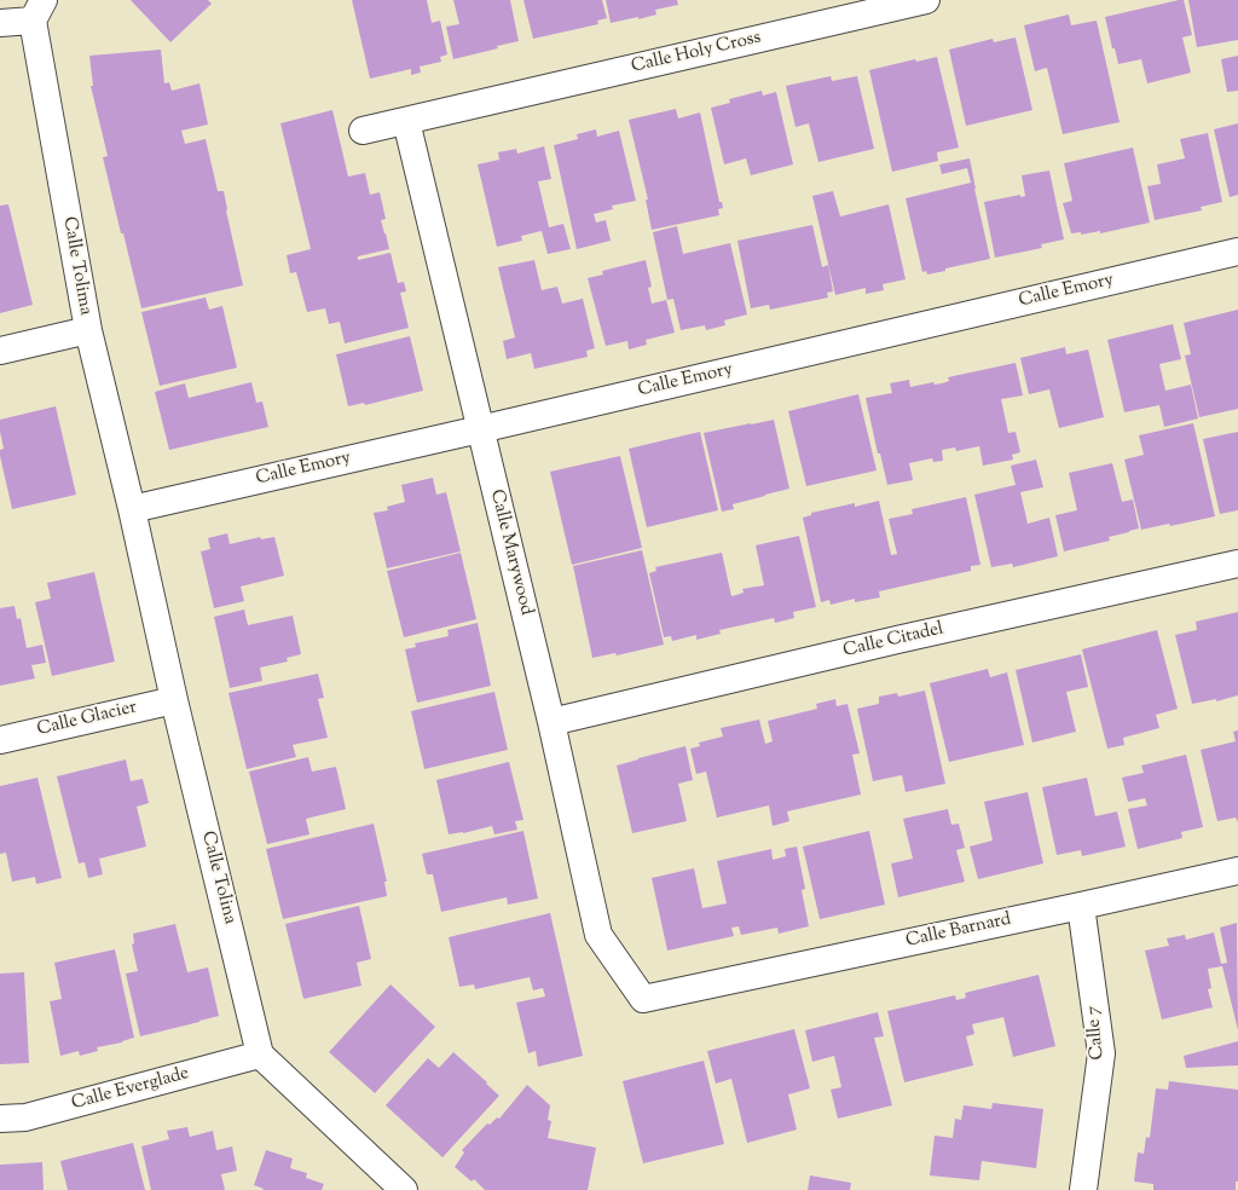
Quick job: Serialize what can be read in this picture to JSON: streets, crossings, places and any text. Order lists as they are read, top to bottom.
{
  "streets": {
    "street": [
      "Calle Holy Cross",
      "Calle Tolima",
      "Calle Emory",
      "Calle Marywood",
      "Calle Citadel",
      "Calle Glacier",
      "Calle Tolina",
      "Calle Barnard",
      "Calle 7",
      "Calle Everglade"
    ]
  },
  "crossings": [
    ["Calle Holy Cross", "Calle Marywood"],
    ["Calle Tolima", "Calle Emory"],
    ["Calle Tolima", "Calle Tolina"],
    ["Calle Emory", "Calle Marywood"],
    ["Calle Emory", "Calle Tolina"],
    ["Calle Marywood", "Calle Citadel"],
    ["Calle Marywood", "Calle Barnard"],
    ["Calle Glacier", "Calle Tolina"],
    ["Calle Tolina", "Calle Everglade"],
    ["Calle Barnard", "Calle 7"]
  ]
}
